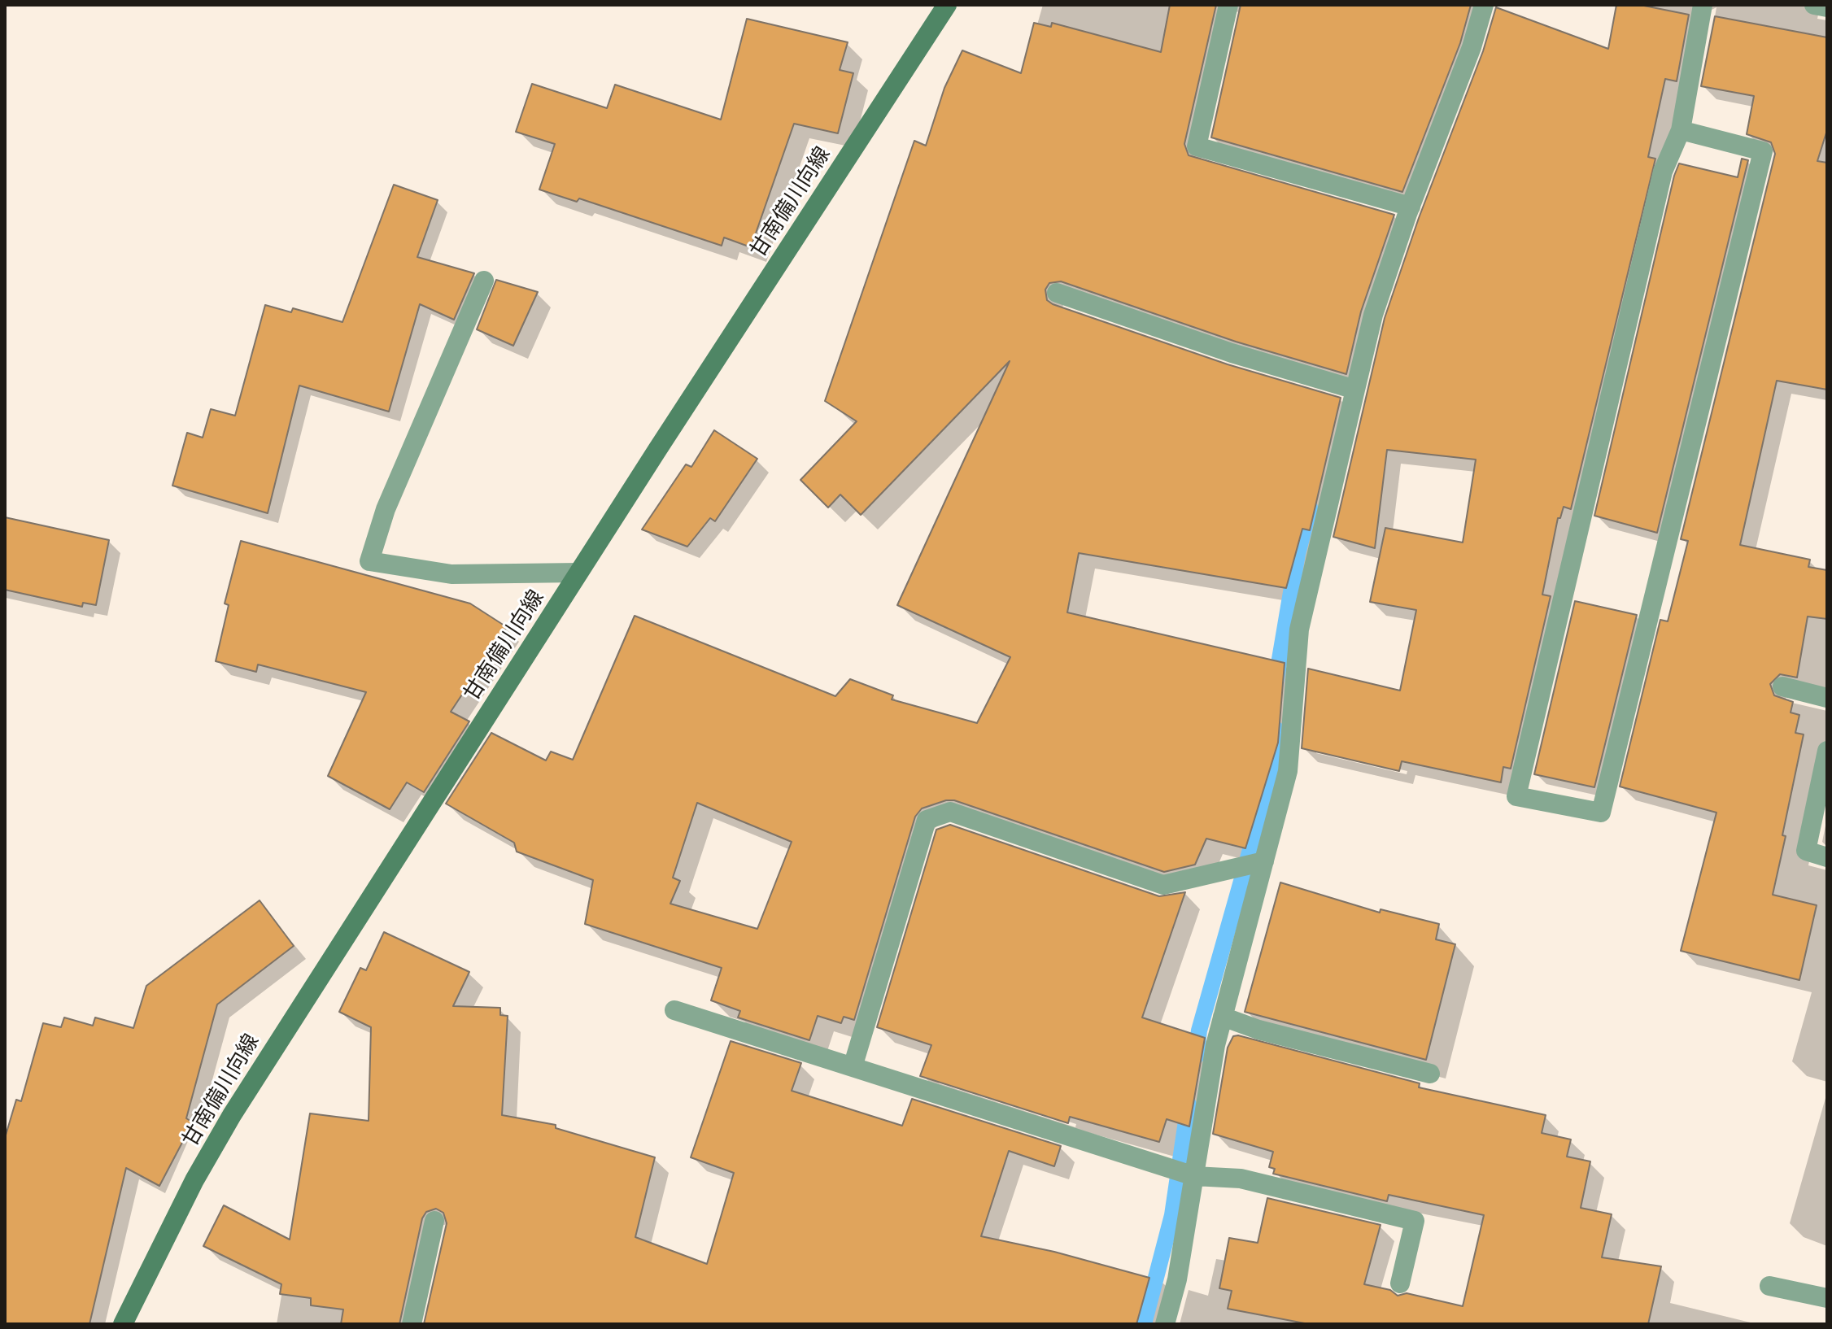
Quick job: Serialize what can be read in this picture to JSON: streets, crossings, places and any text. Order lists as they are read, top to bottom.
{
  "streets": {
    "main road": ["甘南備川向線"]
  }
}
